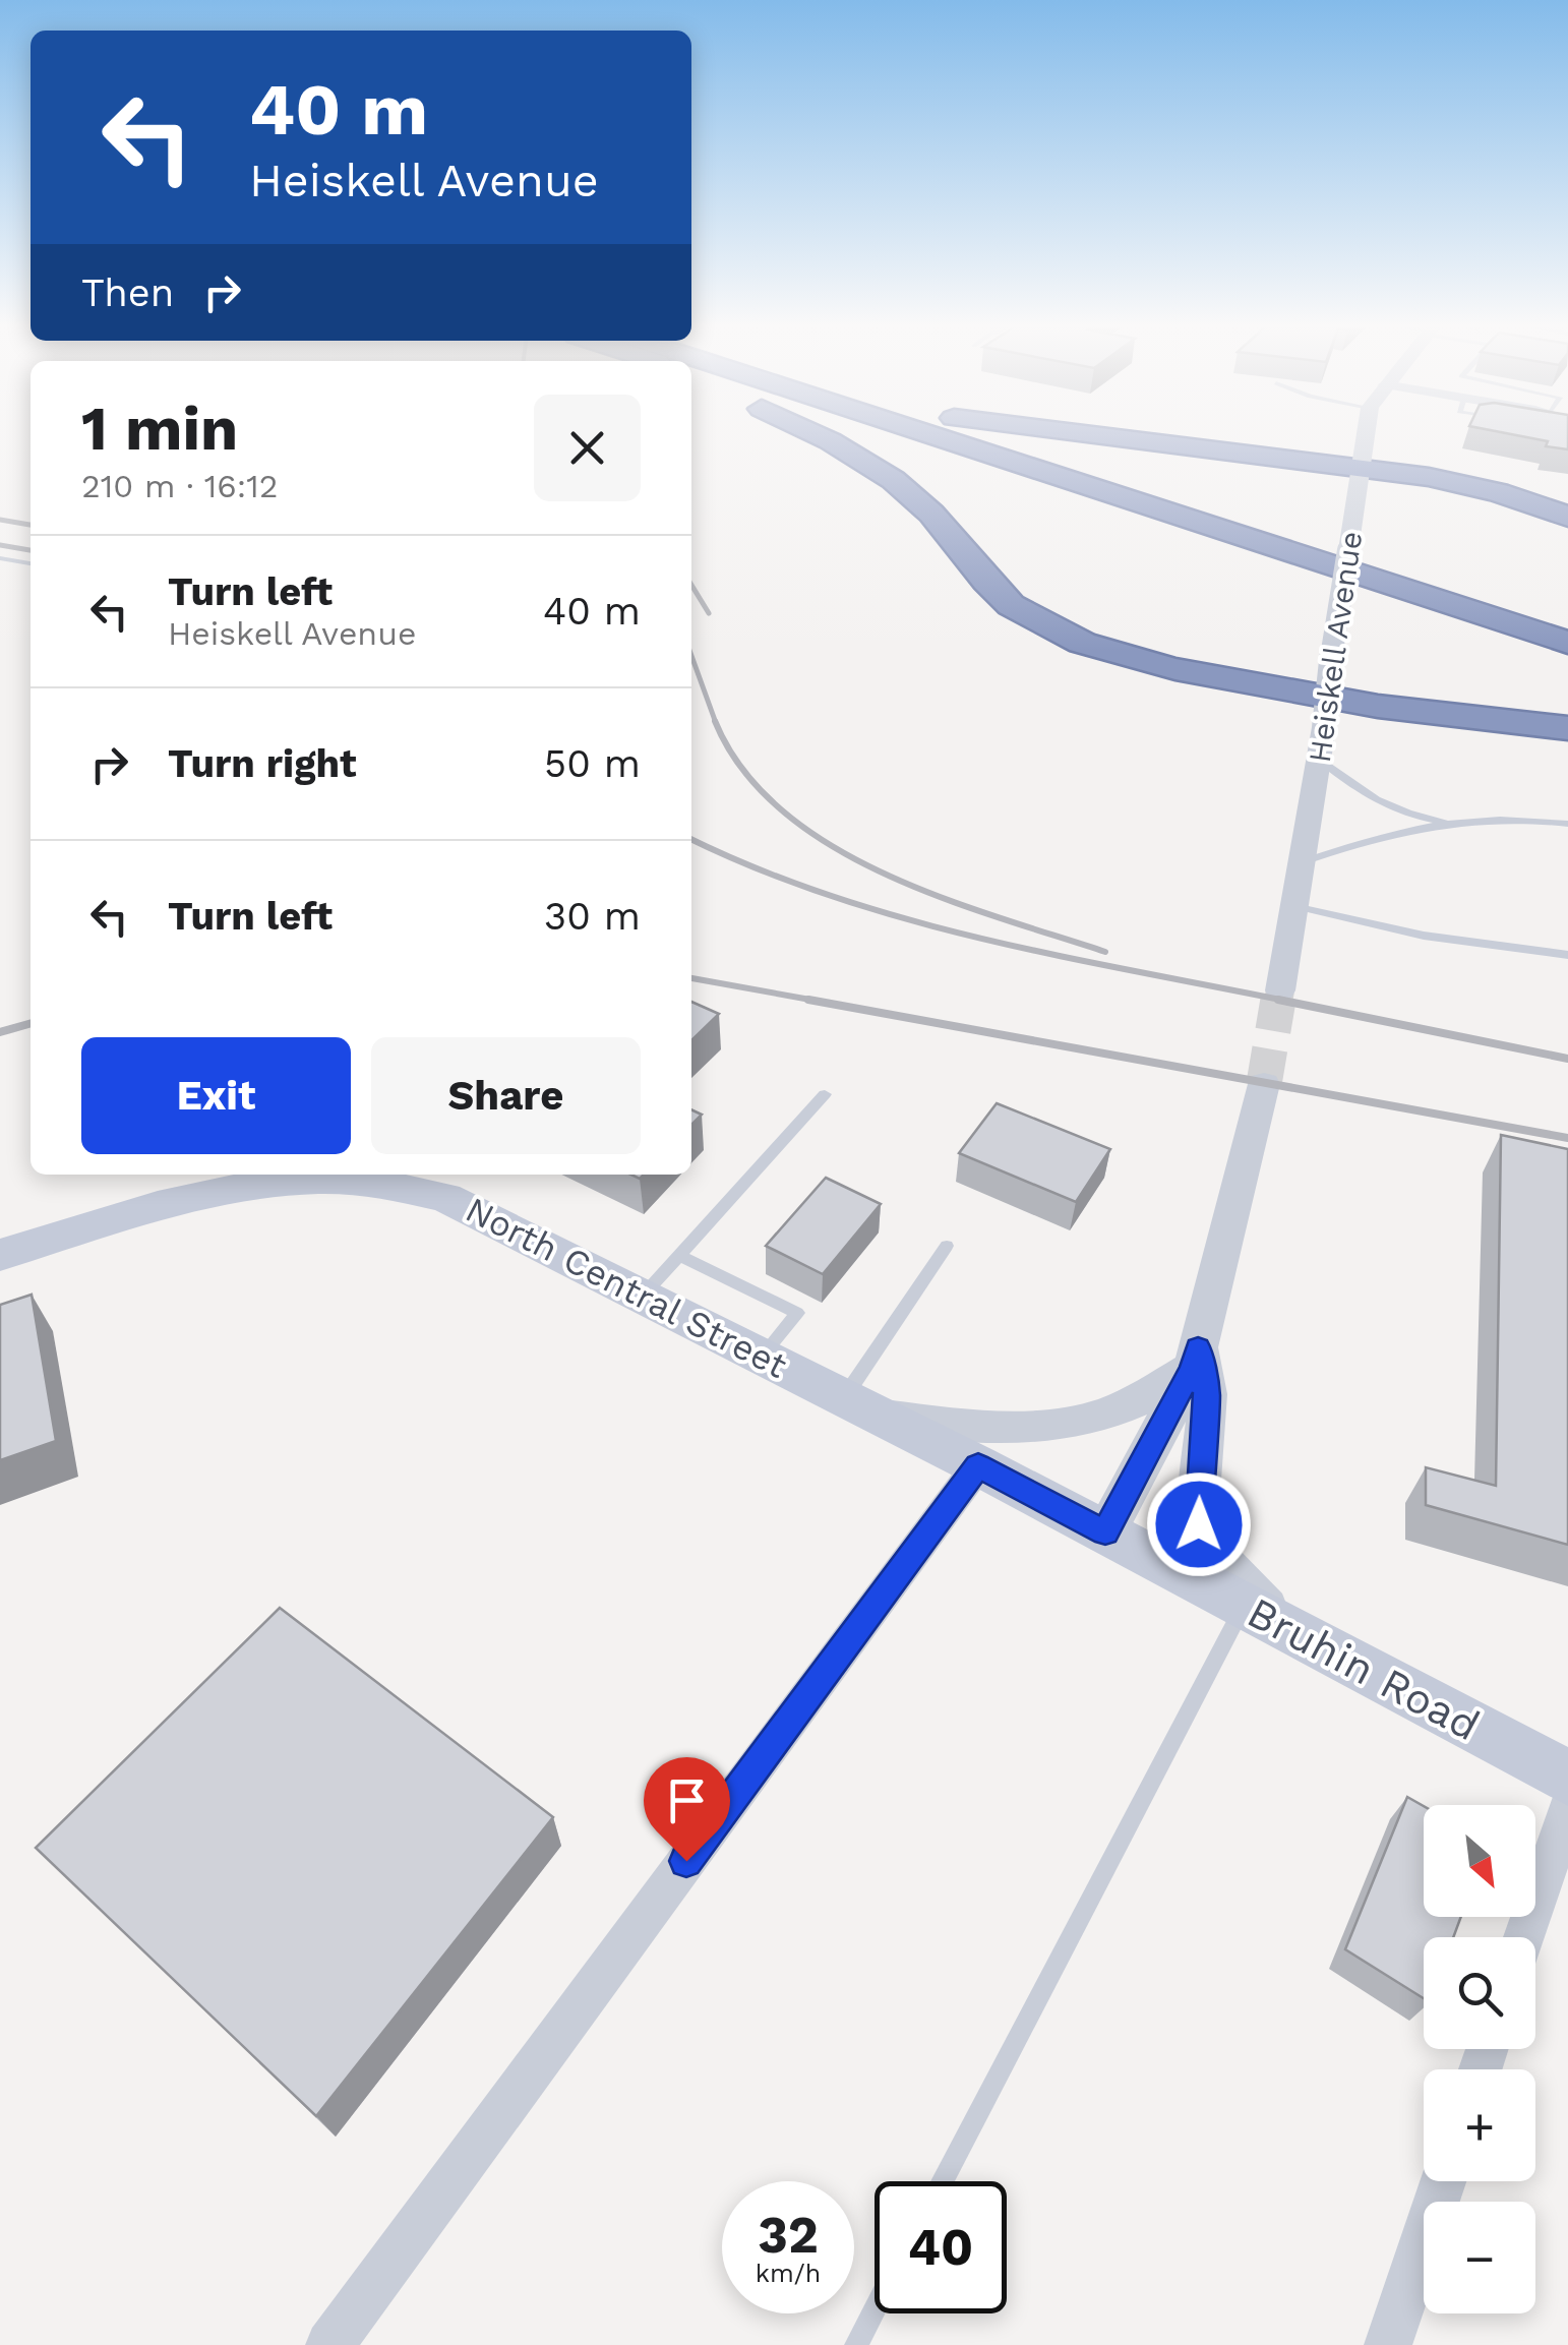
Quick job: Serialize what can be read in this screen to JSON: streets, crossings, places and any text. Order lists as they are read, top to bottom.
{
  "streets": {
    "main road": ["North Central Street", "Bruhin Road"],
    "street": ["Heiskell Avenue"]
  },
  "crossings": [
    ["North Central Street", "Bruhin Road"]
  ],
  "north": "bottom right",
  "page": {
    "turn": ["40 m", "Heiskell Avenue"],
    "then": "Then",
    "heading": ["1 min", "210 m · 16:12"],
    "list": [
      {
        "name": "Turn left",
        "note": "Heiskell Avenue",
        "value": "40 m"
      },
      {
        "name": "Turn right",
        "value": "50 m"
      },
      {
        "name": "Turn left",
        "value": "30 m"
      }
    ],
    "buttons": ["Exit", "Share"],
    "map_buttons": ["+", "−"],
    "speed": "32 km/h",
    "limit": "40"
  }
}
